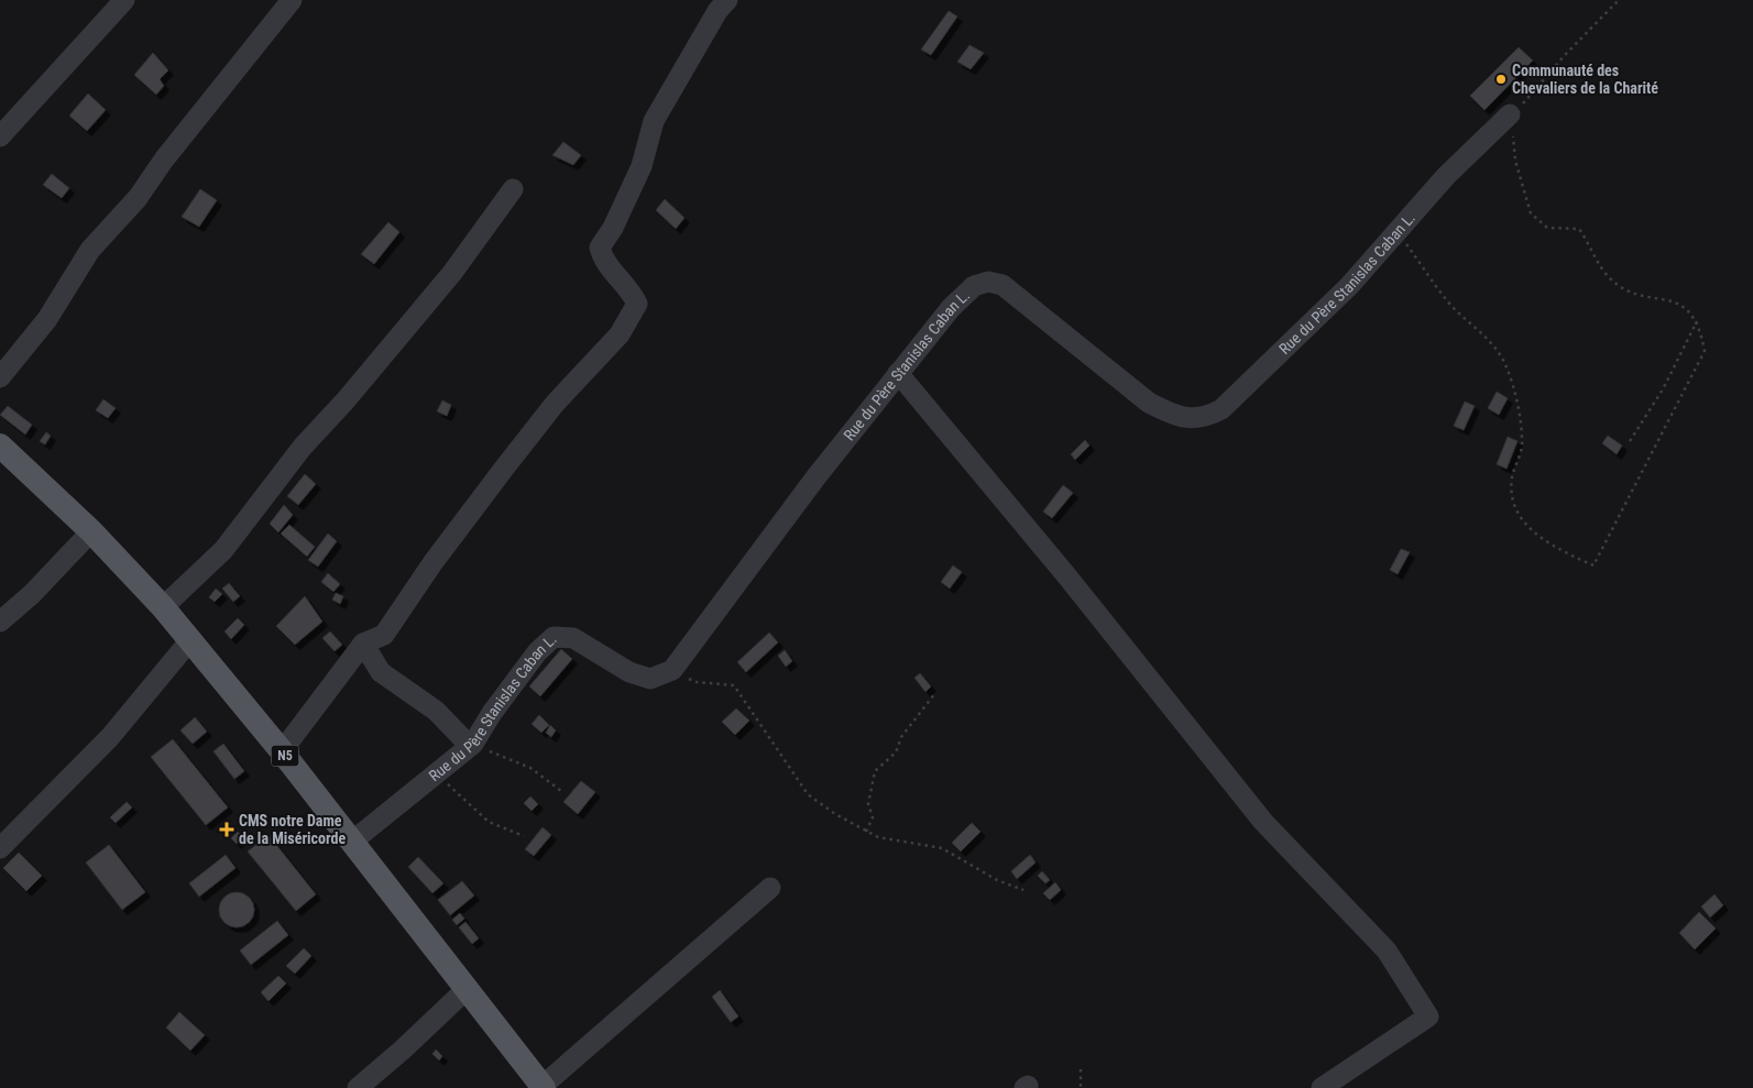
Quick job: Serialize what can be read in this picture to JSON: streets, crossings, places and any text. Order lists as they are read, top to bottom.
{
  "streets": {
    "main road": ["N5"],
    "street": ["Rue du Père Stanislas Caban L."]
  },
  "crossings": [
    ["Rue du Père Stanislas Caban L.", "N5"]
  ],
  "places": {
    "other": ["Communauté des Chevaliers de la Charité"],
    "health": ["CMS notre Dame de la Miséricorde"]
  }
}
